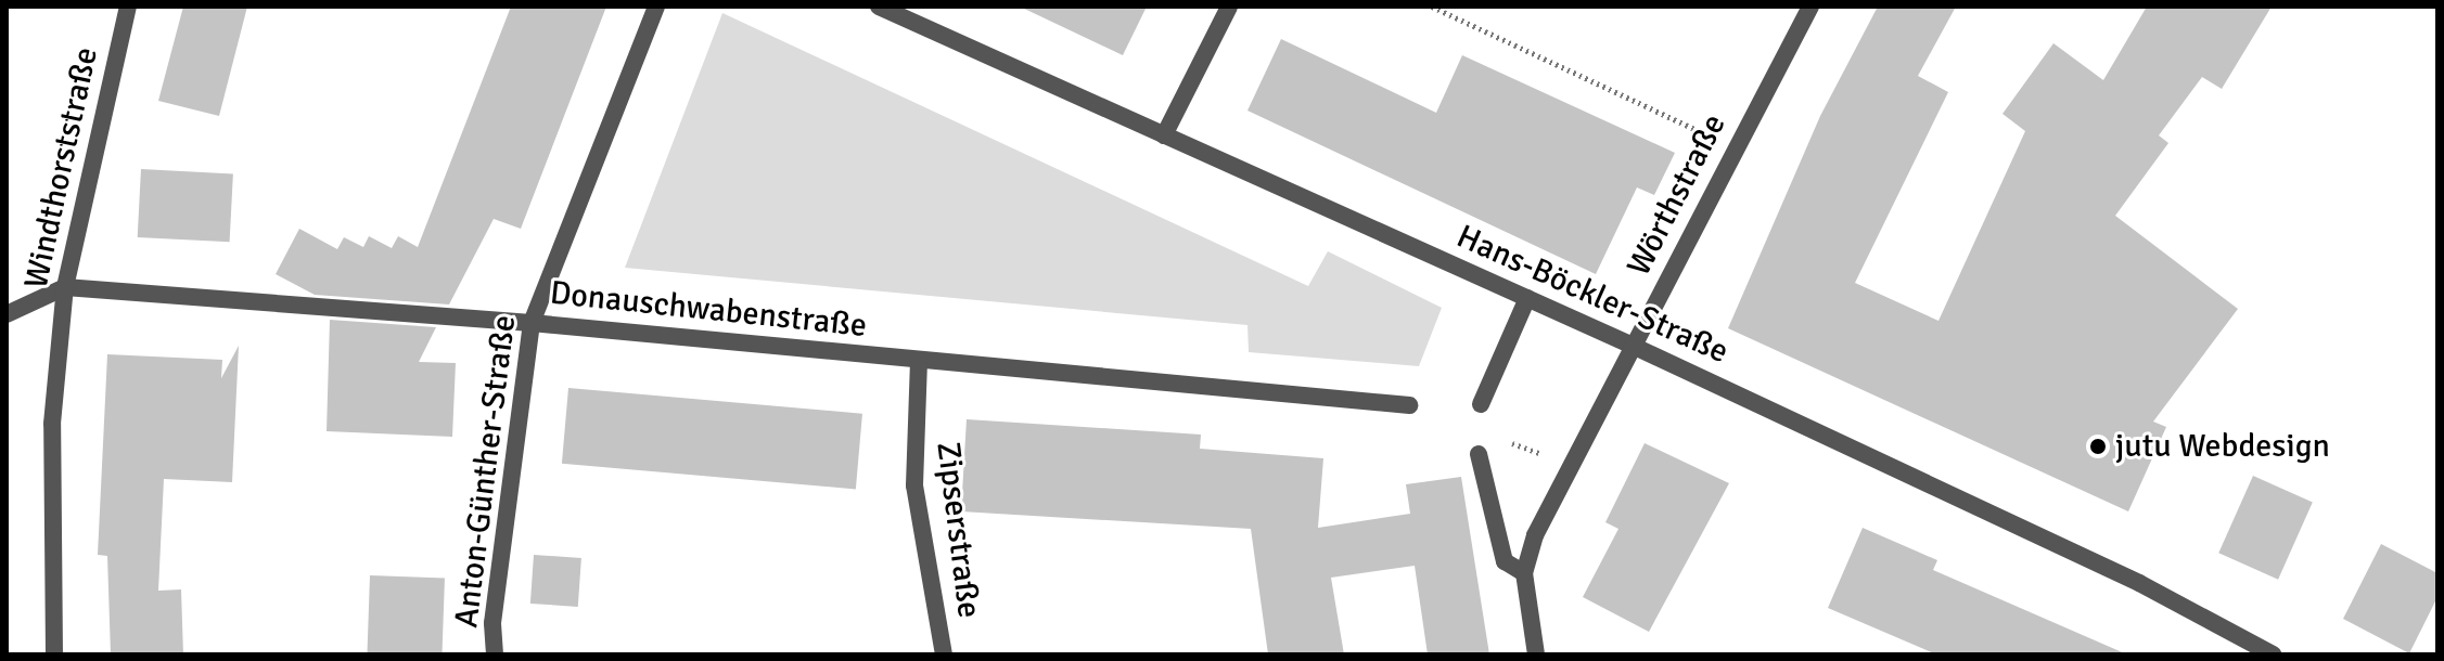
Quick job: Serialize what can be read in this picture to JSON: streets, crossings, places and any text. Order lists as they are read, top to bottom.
{
  "streets": {
    "street": [
      "Windthorststraße",
      "Wörthstraße",
      "Hans-Böckler-Straße",
      "Donauschwabenstraße",
      "Anton-Günther-Straße",
      "Zipserstraße"
    ]
  },
  "crossings": [
    ["Windthorststraße", "Donauschwabenstraße"],
    ["Wörthstraße", "Hans-Böckler-Straße"],
    ["Donauschwabenstraße", "Anton-Günther-Straße"],
    ["Donauschwabenstraße", "Zipserstraße"]
  ],
  "places": ["jutu Webdesign"]
}
